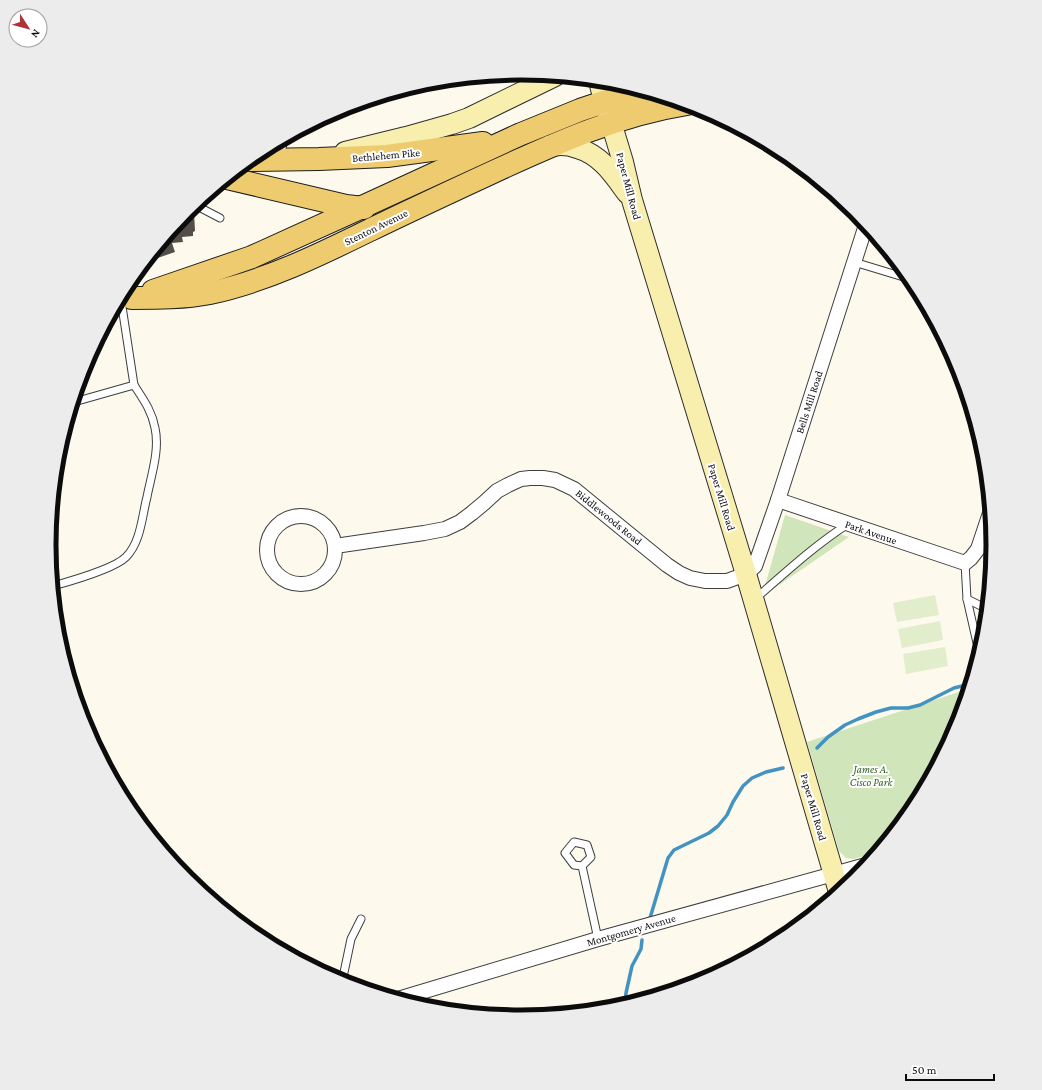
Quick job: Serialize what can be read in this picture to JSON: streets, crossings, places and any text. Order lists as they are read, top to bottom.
{
  "streets": {
    "main road": ["Bethlehem Pike", "Paper Mill Road", "Stenton Avenue"],
    "street": [
      "Bells Mill Road",
      "Biddlewoods Road",
      "Park Avenue",
      "Montgomery Avenue"
    ]
  },
  "crossings": [
    ["Paper Mill Road", "Stenton Avenue"],
    ["Paper Mill Road", "Bells Mill Road"],
    ["Paper Mill Road", "Biddlewoods Road"],
    ["Paper Mill Road", "Montgomery Avenue"],
    ["Bells Mill Road", "Biddlewoods Road"],
    ["Bells Mill Road", "Park Avenue"]
  ],
  "parks": ["James A. Cisco Park"],
  "scale_bar": "50 m",
  "north": "bottom right"
}
